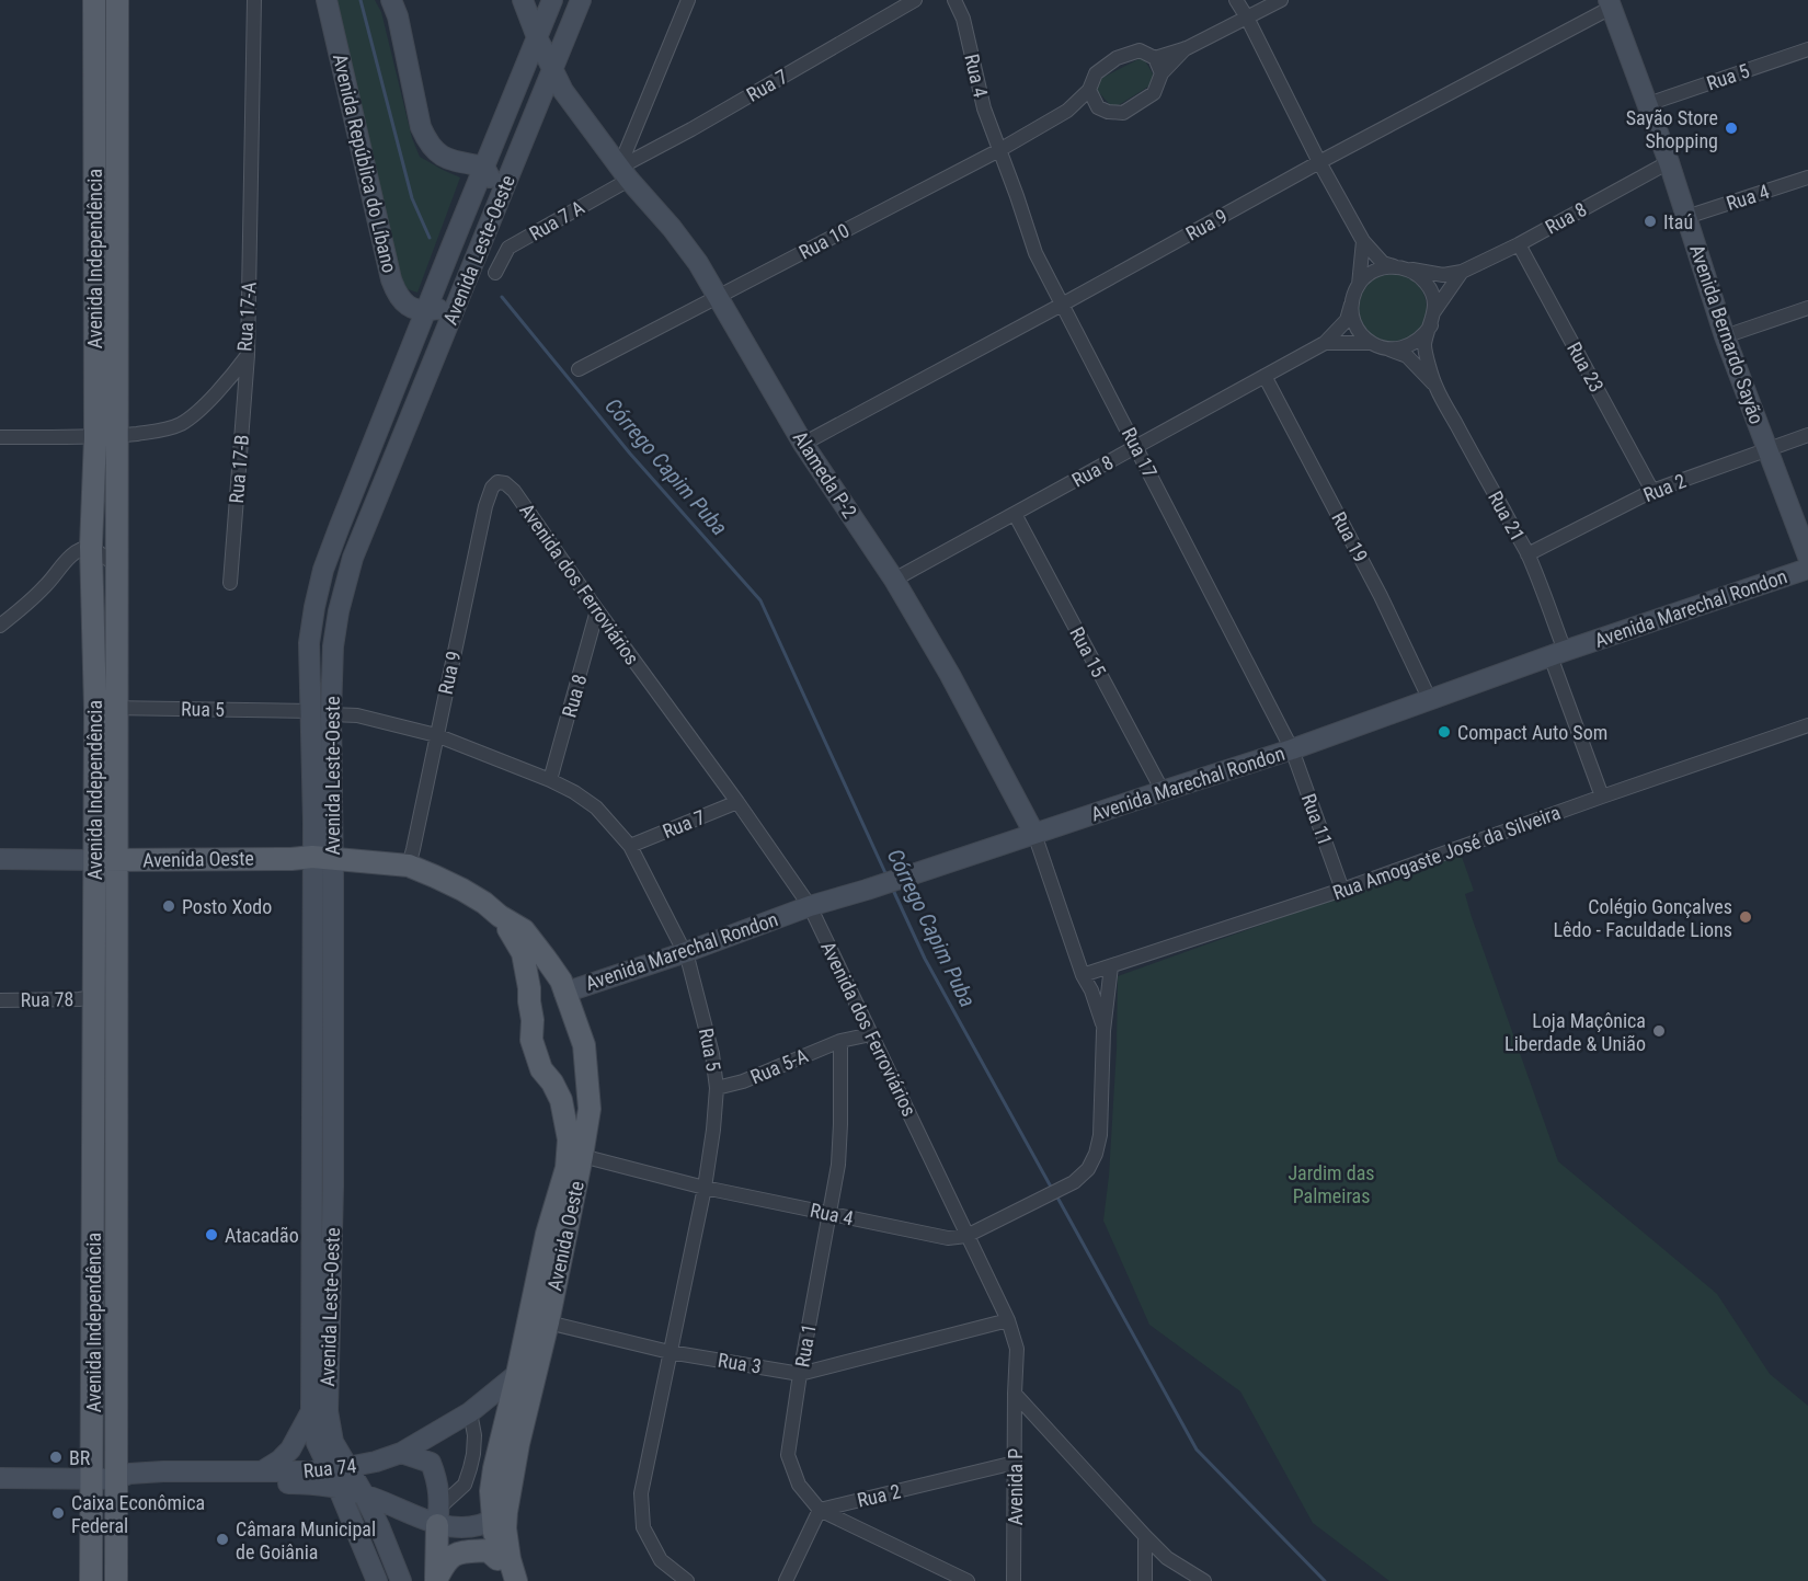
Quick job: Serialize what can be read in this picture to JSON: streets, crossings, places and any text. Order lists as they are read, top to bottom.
{
  "streets": {
    "main road": [
      "Avenida República do Líbano",
      "Avenida Leste-Oeste",
      "Avenida Independência",
      "Avenida Bernardo Sayão",
      "Alameda P-2",
      "Avenida Marechal Rondon",
      "Avenida Oeste",
      "Rua 74"
    ],
    "street": [
      "Rua 4",
      "Rua 5",
      "Rua 7",
      "Rua 8",
      "Rua 7 A",
      "Rua 9",
      "Rua 10",
      "Rua 17-A",
      "Rua 23",
      "Rua 17",
      "Rua 17-B",
      "Rua 2",
      "Rua 21",
      "Rua 19",
      "Avenida dos Ferroviários",
      "Rua 15",
      "Rua 11",
      "Rua Amogaste José da Silveira",
      "Rua 78",
      "Rua 5-A",
      "Rua 1",
      "Rua 3",
      "Avenida P"
    ]
  },
  "crossings": [
    ["Rua 4", "Rua 5"],
    ["Rua 4", "Rua 10"],
    ["Rua 4", "Avenida Bernardo Sayão"],
    ["Rua 4", "Rua 17"],
    ["Rua 4", "Alameda P-2"],
    ["Rua 4", "Avenida dos Ferroviários"],
    ["Rua 4", "Avenida Oeste"],
    ["Rua 4", "Rua 1"],
    ["Rua 5", "Rua 7"],
    ["Rua 5", "Rua 8"],
    ["Rua 5", "Rua 9"],
    ["Rua 5", "Avenida Leste-Oeste"],
    ["Rua 5", "Avenida Independência"],
    ["Rua 5", "Avenida Bernardo Sayão"],
    ["Rua 5", "Avenida Marechal Rondon"],
    ["Rua 5", "Rua 5-A"],
    ["Rua 5", "Rua 3"],
    ["Rua 7", "Rua 7 A"],
    ["Rua 7", "Alameda P-2"],
    ["Rua 7", "Avenida dos Ferroviários"],
    ["Avenida República do Líbano", "Avenida Leste-Oeste"],
    ["Rua 8", "Avenida Bernardo Sayão"],
    ["Rua 8", "Rua 23"],
    ["Rua 8", "Rua 17"],
    ["Rua 8", "Alameda P-2"],
    ["Rua 8", "Rua 21"],
    ["Rua 8", "Rua 19"],
    ["Rua 8", "Avenida dos Ferroviários"],
    ["Rua 8", "Rua 15"],
    ["Rua 7 A", "Alameda P-2"],
    ["Rua 9", "Avenida Bernardo Sayão"],
    ["Rua 9", "Rua 17"],
    ["Rua 9", "Alameda P-2"],
    ["Rua 9", "Avenida dos Ferroviários"],
    ["Rua 9", "Avenida Oeste"],
    ["Rua 10", "Rua 17"],
    ["Rua 10", "Alameda P-2"],
    ["Avenida Leste-Oeste", "Alameda P-2"],
    ["Avenida Leste-Oeste", "Avenida Oeste"],
    ["Avenida Leste-Oeste", "Rua 74"],
    ["Avenida Independência", "Rua 17-A"],
    ["Avenida Independência", "Avenida Oeste"],
    ["Avenida Independência", "Rua 78"],
    ["Avenida Independência", "Rua 74"],
    ["Rua 17-A", "Rua 17-B"],
    ["Avenida Bernardo Sayão", "Rua 2"],
    ["Rua 23", "Rua 2"],
    ["Rua 17", "Avenida Marechal Rondon"],
    ["Rua 17", "Rua 11"],
    ["Alameda P-2", "Avenida Marechal Rondon"],
    ["Alameda P-2", "Rua Amogaste José da Silveira"],
    ["Rua 2", "Rua 21"],
    ["Rua 2", "Rua 1"],
    ["Rua 2", "Avenida P"],
    ["Rua 21", "Avenida Marechal Rondon"],
    ["Rua 21", "Rua Amogaste José da Silveira"],
    ["Rua 19", "Avenida Marechal Rondon"],
    ["Avenida dos Ferroviários", "Avenida Marechal Rondon"],
    ["Avenida dos Ferroviários", "Rua 3"],
    ["Avenida dos Ferroviários", "Avenida P"],
    ["Avenida Marechal Rondon", "Rua 15"],
    ["Avenida Marechal Rondon", "Rua 11"],
    ["Avenida Marechal Rondon", "Avenida Oeste"],
    ["Rua 11", "Rua Amogaste José da Silveira"],
    ["Avenida Oeste", "Rua 3"],
    ["Avenida Oeste", "Rua 74"],
    ["Rua 5-A", "Rua 1"],
    ["Rua 1", "Rua 3"]
  ],
  "water": ["Córrego Capim Puba"],
  "parks": ["Jardim das Palmeiras"],
  "places": [
    "Sayão Store Shopping",
    "Itaú",
    "Compact Auto Som",
    "Posto Xodo",
    "Colégio Gonçalves Lêdo - Faculdade Lions",
    "Loja Maçônica Liberdade & União",
    "Atacadão",
    "BR",
    "Caixa Econômica Federal",
    "Câmara Municipal de Goiânia"
  ]
}
